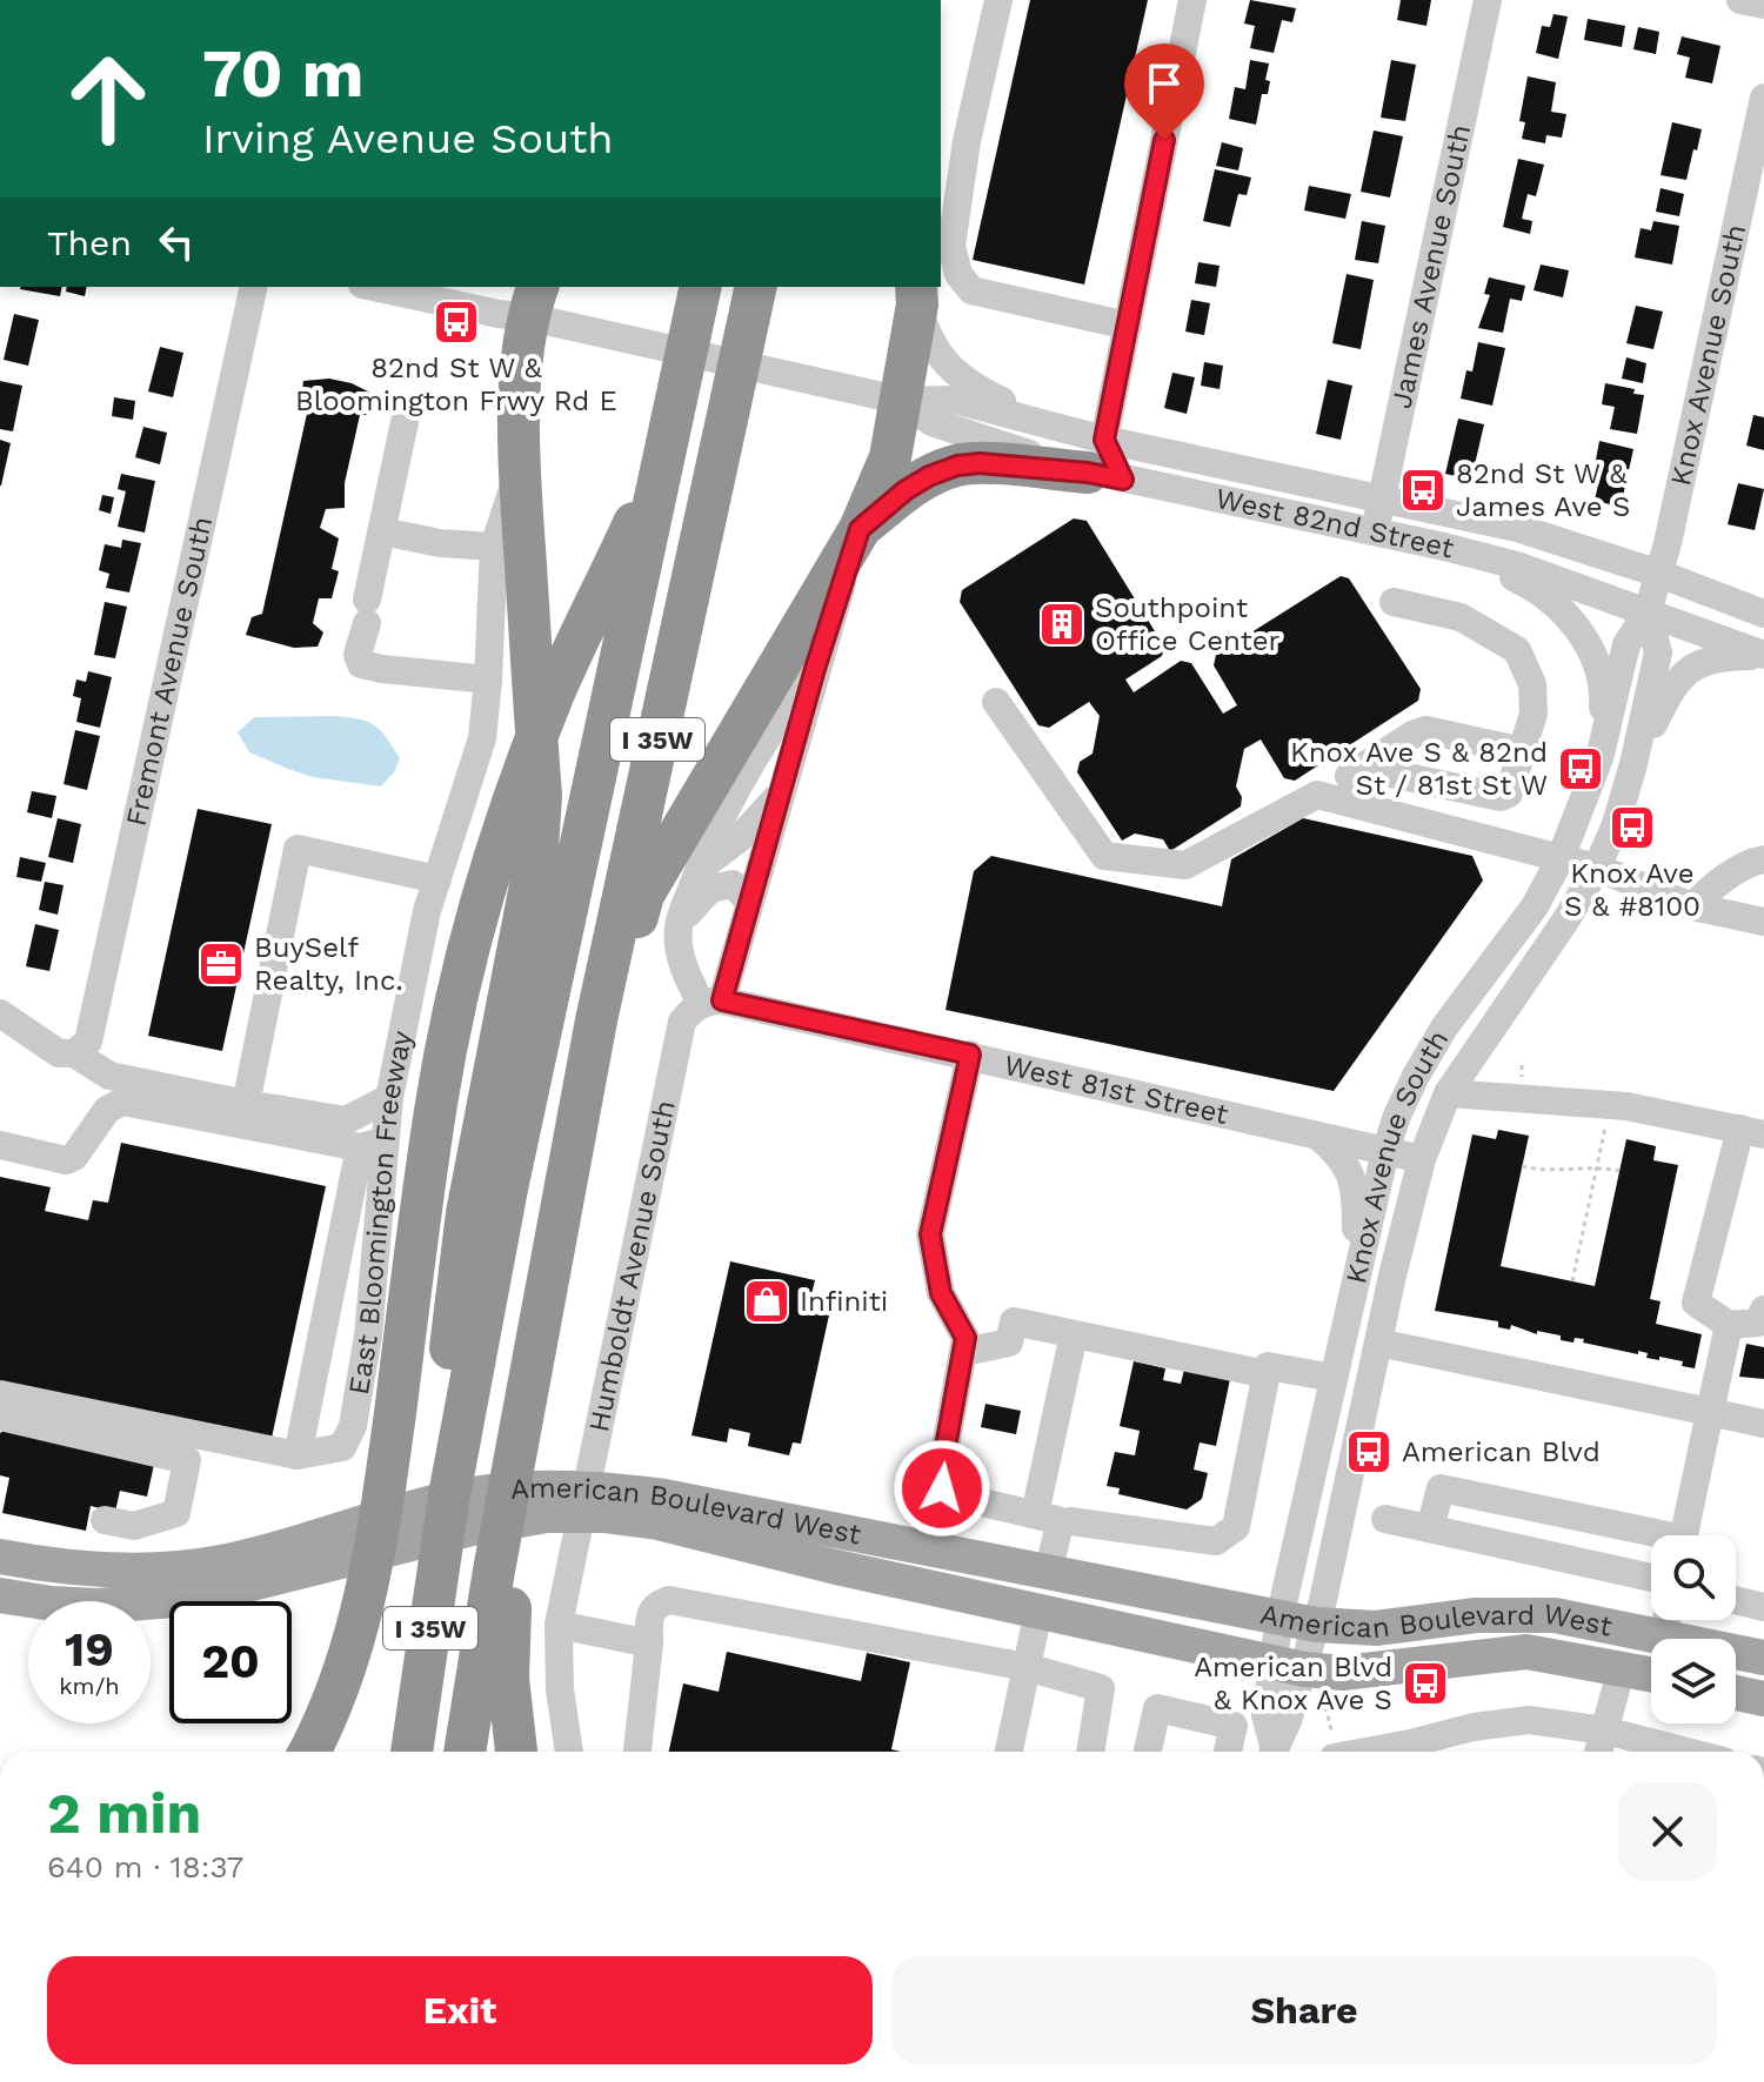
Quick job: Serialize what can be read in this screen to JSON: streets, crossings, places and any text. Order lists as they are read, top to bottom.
{
  "streets": {
    "highway": ["I 35W"],
    "main road": ["American Boulevard West"],
    "street": [
      "James Avenue South",
      "Knox Avenue South",
      "West 82nd Street",
      "Fremont Avenue South",
      "West 81st Street",
      "East Bloomington Freeway",
      "Humboldt Avenue South"
    ]
  },
  "crossings": [
    ["James Avenue South", "West 82nd Street"],
    ["Knox Avenue South", "West 82nd Street"],
    ["Knox Avenue South", "West 81st Street"],
    ["Knox Avenue South", "American Boulevard West"],
    ["West 81st Street", "Humboldt Avenue South"]
  ],
  "places": {
    "bus stop": [
      "82nd St W & Bloomington Frwy Rd E",
      "82nd St W & James Ave S",
      "Knox Ave S & 82nd St / 81st St W",
      "Knox Ave S & #8100",
      "American Blvd",
      "American Blvd & Knox Ave S"
    ],
    "building": ["Southpoint Office Center"],
    "office": ["BuySelf Realty, Inc."],
    "shop": ["Infiniti"]
  },
  "page": {
    "turn": ["70 m", "Irving Avenue South"],
    "then": "Then",
    "speed": "19 km/h",
    "limit": "20",
    "heading": ["2 min", "640 m · 18:37"],
    "buttons": ["Exit", "Share"]
  }
}
